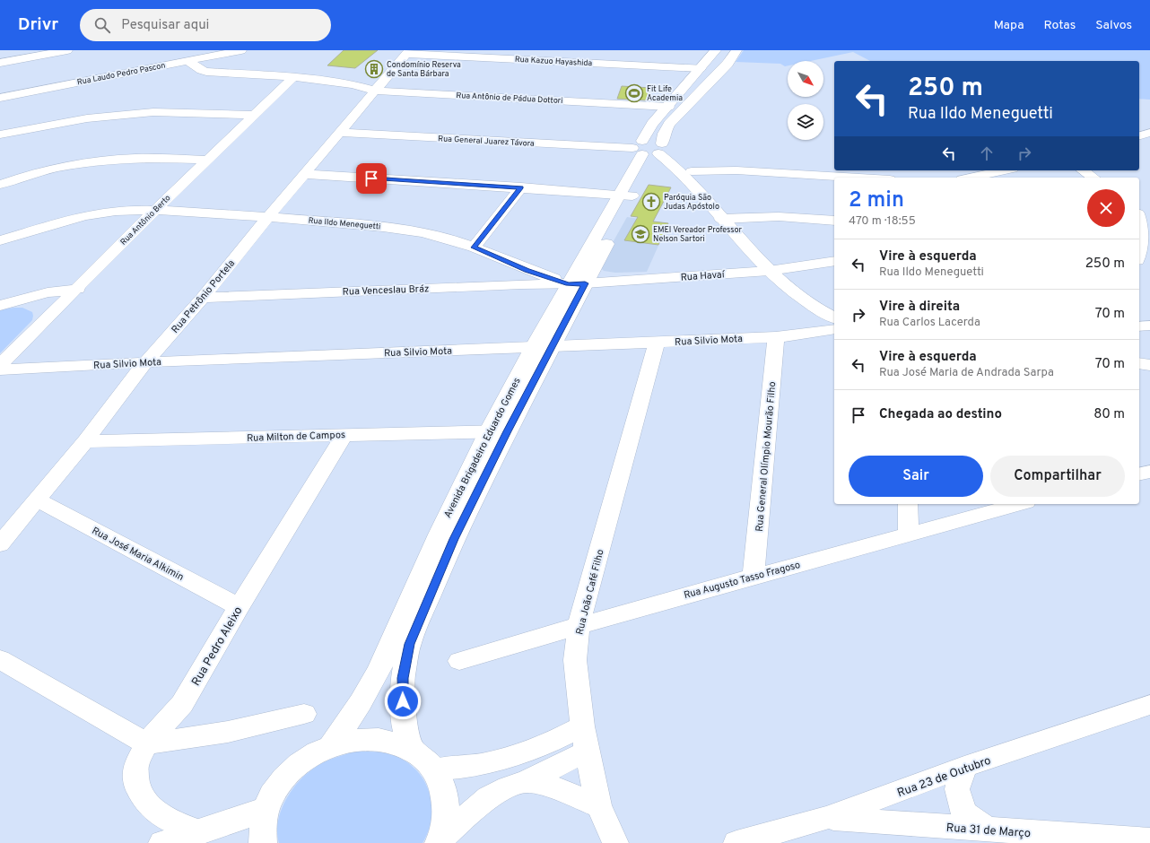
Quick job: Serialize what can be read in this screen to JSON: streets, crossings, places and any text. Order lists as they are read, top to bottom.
{
  "streets": {
    "main road": ["Avenida Brigadeiro Eduardo Gomes"],
    "street": [
      "Rua Kazuo Hayashida",
      "Rua Laudo Pedro Pascon",
      "Rua Antônio de Pádua Dottori",
      "Rua General Juarez Távora",
      "Rua Antônio Berto",
      "Rua Ildo Meneguetti",
      "Rua Havaí",
      "Rua Venceslau Bráz",
      "Rua Petrônio Portela",
      "Rua Silvio Mota",
      "Rua Milton de Campos",
      "Rua General Olímpio Mourão Filho",
      "Rua José Maria Alkimin",
      "Rua Augusto Tasso Fragoso",
      "Rua João Café Filho",
      "Rua Pedro Aleixo",
      "Rua 23 de Outubro",
      "Rua 31 de Março"
    ]
  },
  "crossings": [
    ["Rua Kazuo Hayashida", "Rua Petrônio Portela"],
    ["Rua Laudo Pedro Pascon", "Rua Antônio de Pádua Dottori"],
    ["Rua Antônio de Pádua Dottori", "Rua Antônio Berto"],
    ["Rua Antônio de Pádua Dottori", "Rua Petrônio Portela"],
    ["Rua General Juarez Távora", "Rua Petrônio Portela"],
    ["Rua General Juarez Távora", "Avenida Brigadeiro Eduardo Gomes"],
    ["Rua Antônio Berto", "Rua Ildo Meneguetti"],
    ["Rua Ildo Meneguetti", "Rua Venceslau Bráz"],
    ["Rua Ildo Meneguetti", "Rua Petrônio Portela"],
    ["Rua Havaí", "Rua Venceslau Bráz"],
    ["Rua Havaí", "Avenida Brigadeiro Eduardo Gomes"],
    ["Rua Venceslau Bráz", "Rua Petrônio Portela"],
    ["Rua Venceslau Bráz", "Avenida Brigadeiro Eduardo Gomes"],
    ["Rua Petrônio Portela", "Rua Silvio Mota"],
    ["Rua Petrônio Portela", "Rua Milton de Campos"],
    ["Rua Petrônio Portela", "Rua José Maria Alkimin"],
    ["Rua Silvio Mota", "Avenida Brigadeiro Eduardo Gomes"],
    ["Rua Silvio Mota", "Rua General Olímpio Mourão Filho"],
    ["Rua Silvio Mota", "Rua João Café Filho"],
    ["Rua Milton de Campos", "Avenida Brigadeiro Eduardo Gomes"],
    ["Rua Milton de Campos", "Rua Pedro Aleixo"],
    ["Rua General Olímpio Mourão Filho", "Rua Augusto Tasso Fragoso"],
    ["Rua José Maria Alkimin", "Rua Pedro Aleixo"],
    ["Rua Augusto Tasso Fragoso", "Rua João Café Filho"],
    ["Rua 23 de Outubro", "Rua 31 de Março"]
  ],
  "places": {
    "building": ["Condomínio Reserva de Santa Bárbara"],
    "sports": ["Fit Life Academia"],
    "church": ["Paróquia São Judas Apóstolo"],
    "school or university": ["EMEI Vereador Professor Nelson Sartori"]
  },
  "north": "bottom right",
  "page": {
    "header": "Drivr",
    "search": "Pesquisar aqui",
    "nav": ["Mapa", "Rotas", "Salvos"],
    "turn": ["250 m", "Rua Ildo Meneguetti"],
    "heading": ["2 min", "470 m · 18:55"],
    "list": [
      {
        "name": "Vire à esquerda",
        "note": "Rua Ildo Meneguetti",
        "value": "250 m"
      },
      {
        "name": "Vire à direita",
        "note": "Rua Carlos Lacerda",
        "value": "70 m"
      },
      {
        "name": "Vire à esquerda",
        "note": "Rua José Maria de Andrada Sarpa",
        "value": "70 m"
      },
      {
        "name": "Chegada ao destino",
        "value": "80 m"
      }
    ],
    "buttons": ["Sair", "Compartilhar"]
  }
}
